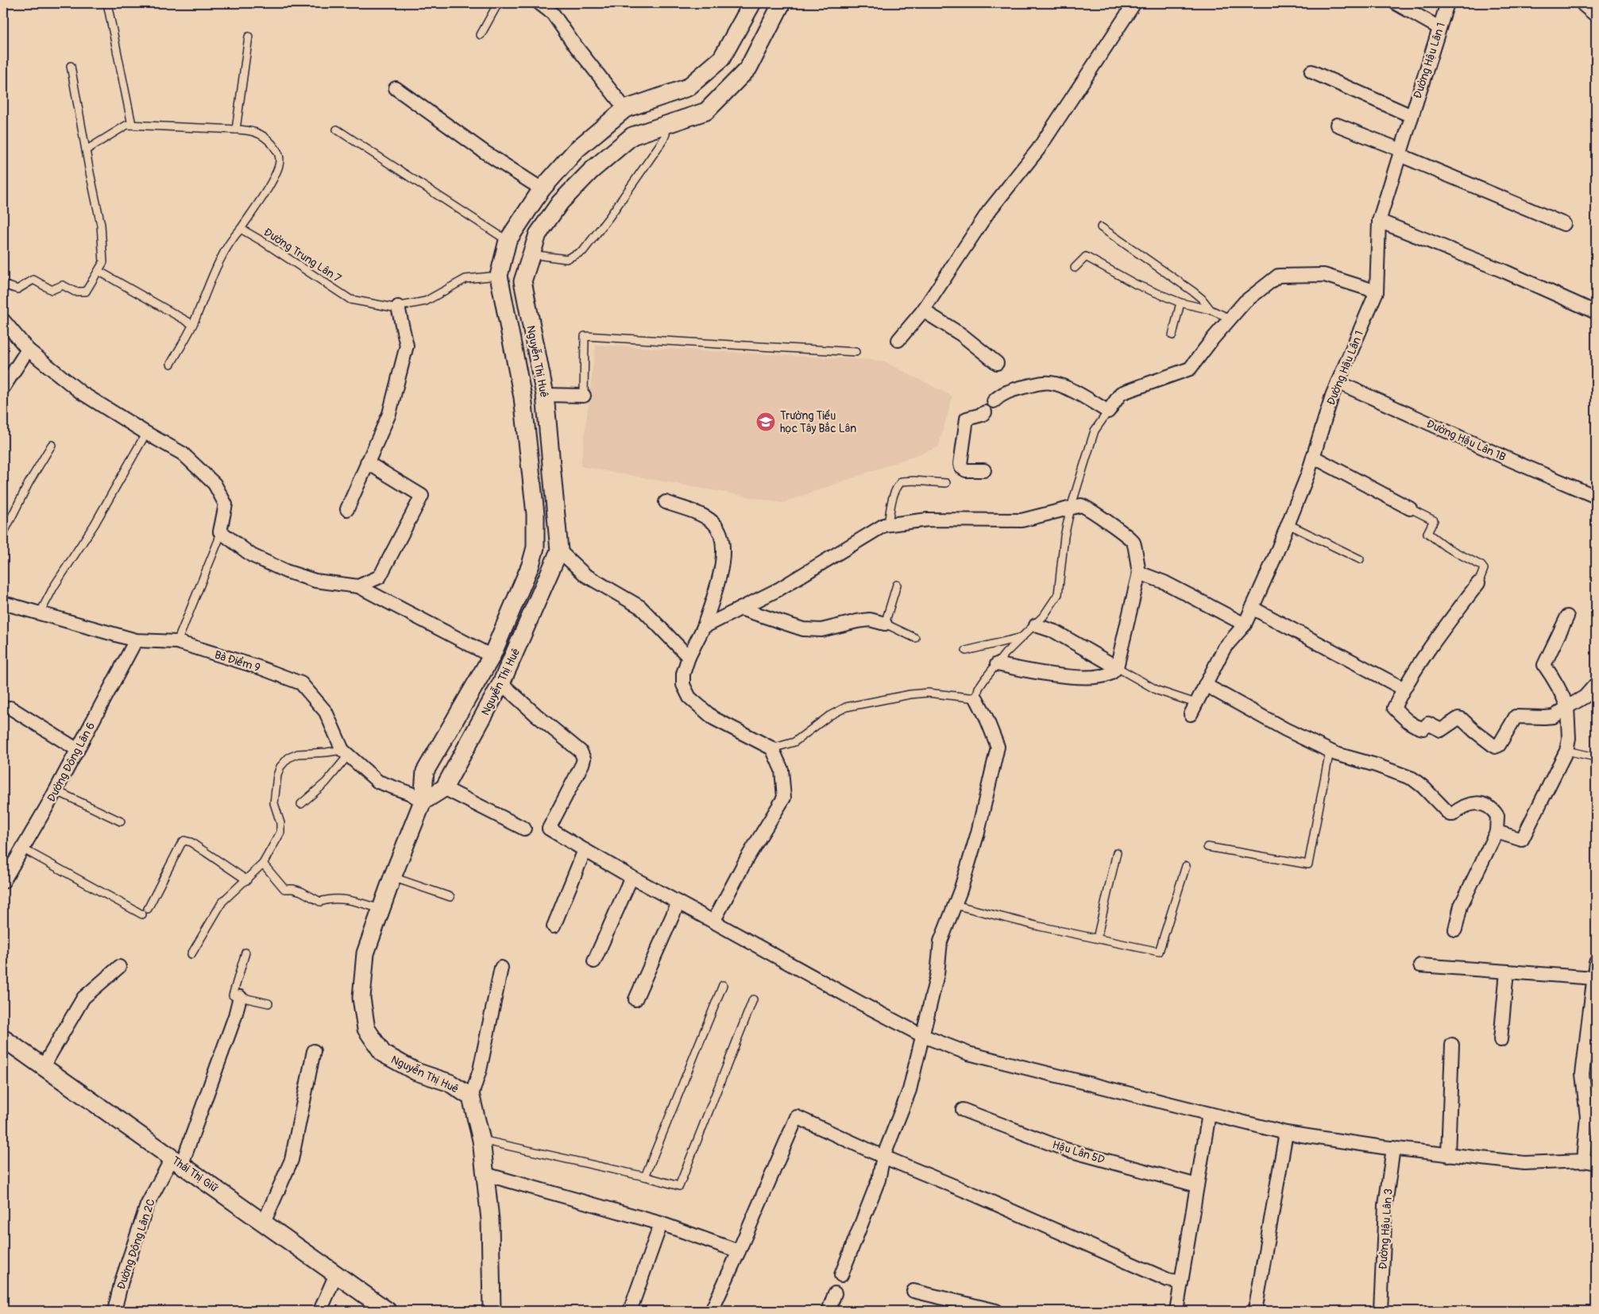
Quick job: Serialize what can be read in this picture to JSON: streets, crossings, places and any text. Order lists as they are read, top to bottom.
{
  "streets": {
    "street": [
      "Đường Hậu Lân 1",
      "Nguyễn Thị Huê",
      "Đường Hậu Lân 1B",
      "Bà Điểm 9",
      "Đường Đông Lân 6",
      "Hậu Lân 5D",
      "Thái Thị Giữ",
      "Đường Hậu Lân 3",
      "Đường Đông Lân 2C"
    ],
    "lane": ["Đường Trung Lân 7"]
  },
  "crossings": [
    ["Đường Hậu Lân 1", "Đường Hậu Lân 1B"],
    ["Đường Trung Lân 7", "Nguyễn Thị Huê"],
    ["Nguyễn Thị Huê", "Bà Điểm 9"],
    ["Bà Điểm 9", "Đường Đông Lân 6"],
    ["Thái Thị Giữ", "Đường Đông Lân 2C"]
  ],
  "places": {
    "school or university": ["Trường Tiểu học Tây Bắc Lân"]
  }
}
